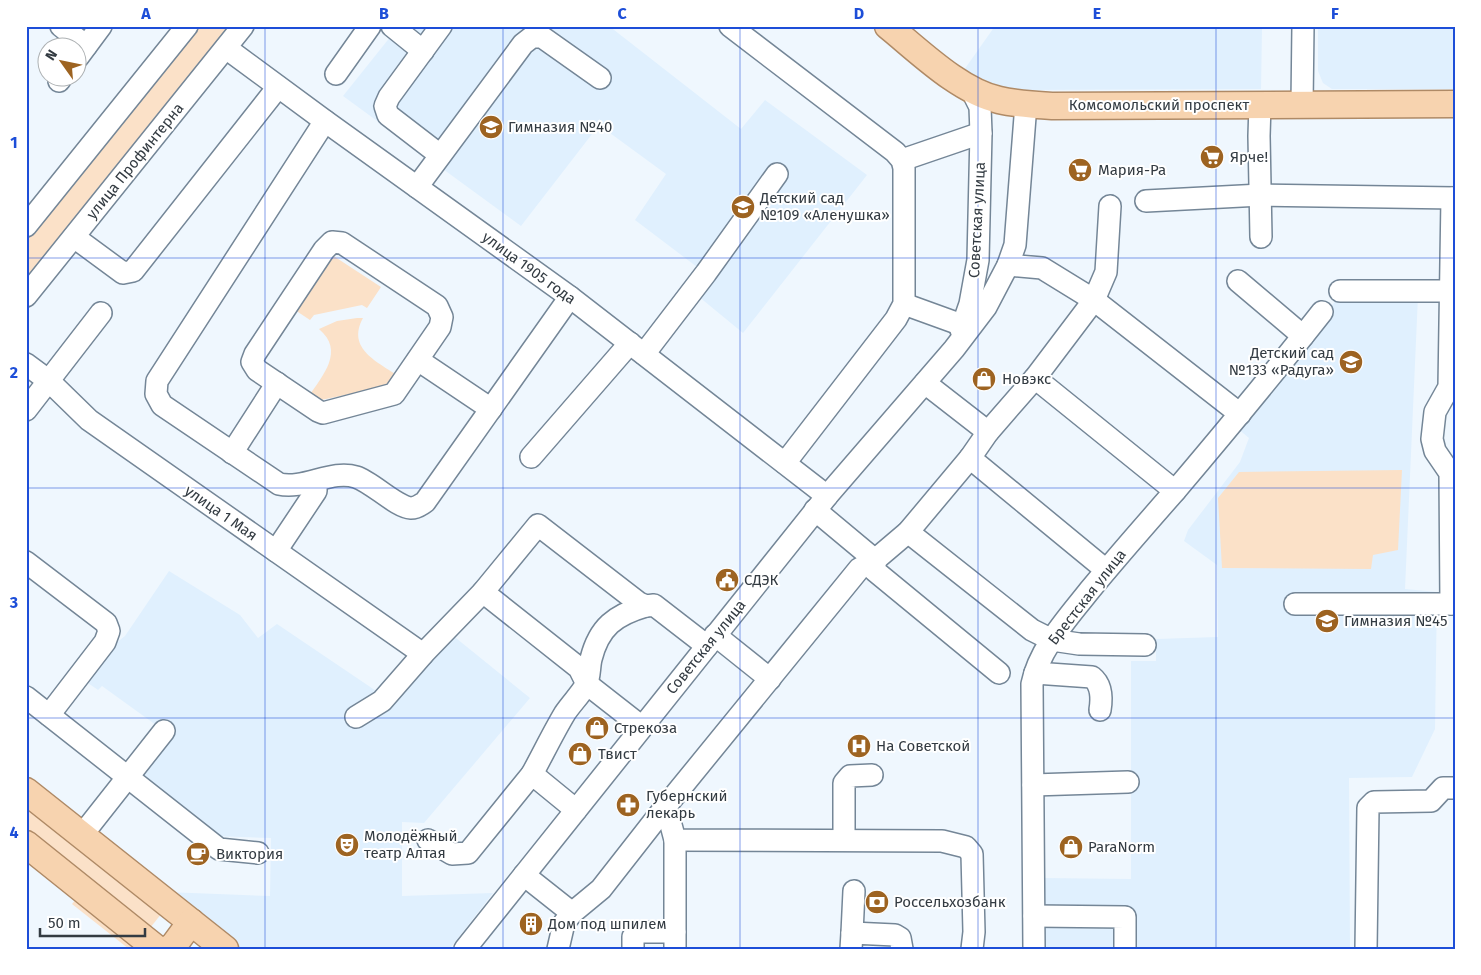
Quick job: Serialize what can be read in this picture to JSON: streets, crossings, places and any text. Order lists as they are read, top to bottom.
{
  "streets": {
    "main road": ["Комсомольский проспект"],
    "street": [
      "улица Профинтерна",
      "Советская улица",
      "улица 1905 года",
      "улица 1 Мая",
      "Брестская улица"
    ]
  },
  "crossings": [
    ["Комсомольский проспект", "Советская улица"],
    ["улица Профинтерна", "улица 1905 года"],
    ["Советская улица", "улица 1905 года"]
  ],
  "places": {
    "school or university": [
      "Гимназия №40",
      "Детский сад №109 «Аленушка»",
      "Детский сад №133 «Радуга»",
      "Гимназия №45"
    ],
    "supermarket": ["Ярче!", "Мария-Ра"],
    "shop": [
      "Новэкс",
      "Стрекоза",
      "Твист",
      "ParaNorm"
    ],
    "public building": ["СДЭК"],
    "hospital": ["На Советской"],
    "pharmacy": ["Губернский лекарь"],
    "theatre": ["Молодёжный театр Алтая"],
    "cafe": ["Виктория"],
    "bank": ["Россельхозбанк"],
    "building": ["Дом под шпилем"]
  },
  "scale_bar": "50 m",
  "north": "top left",
  "grid": {
    "columns": [
      "A",
      "B",
      "C",
      "D",
      "E",
      "F"
    ],
    "rows": [
      "1",
      "2",
      "3",
      "4"
    ]
  }
}
